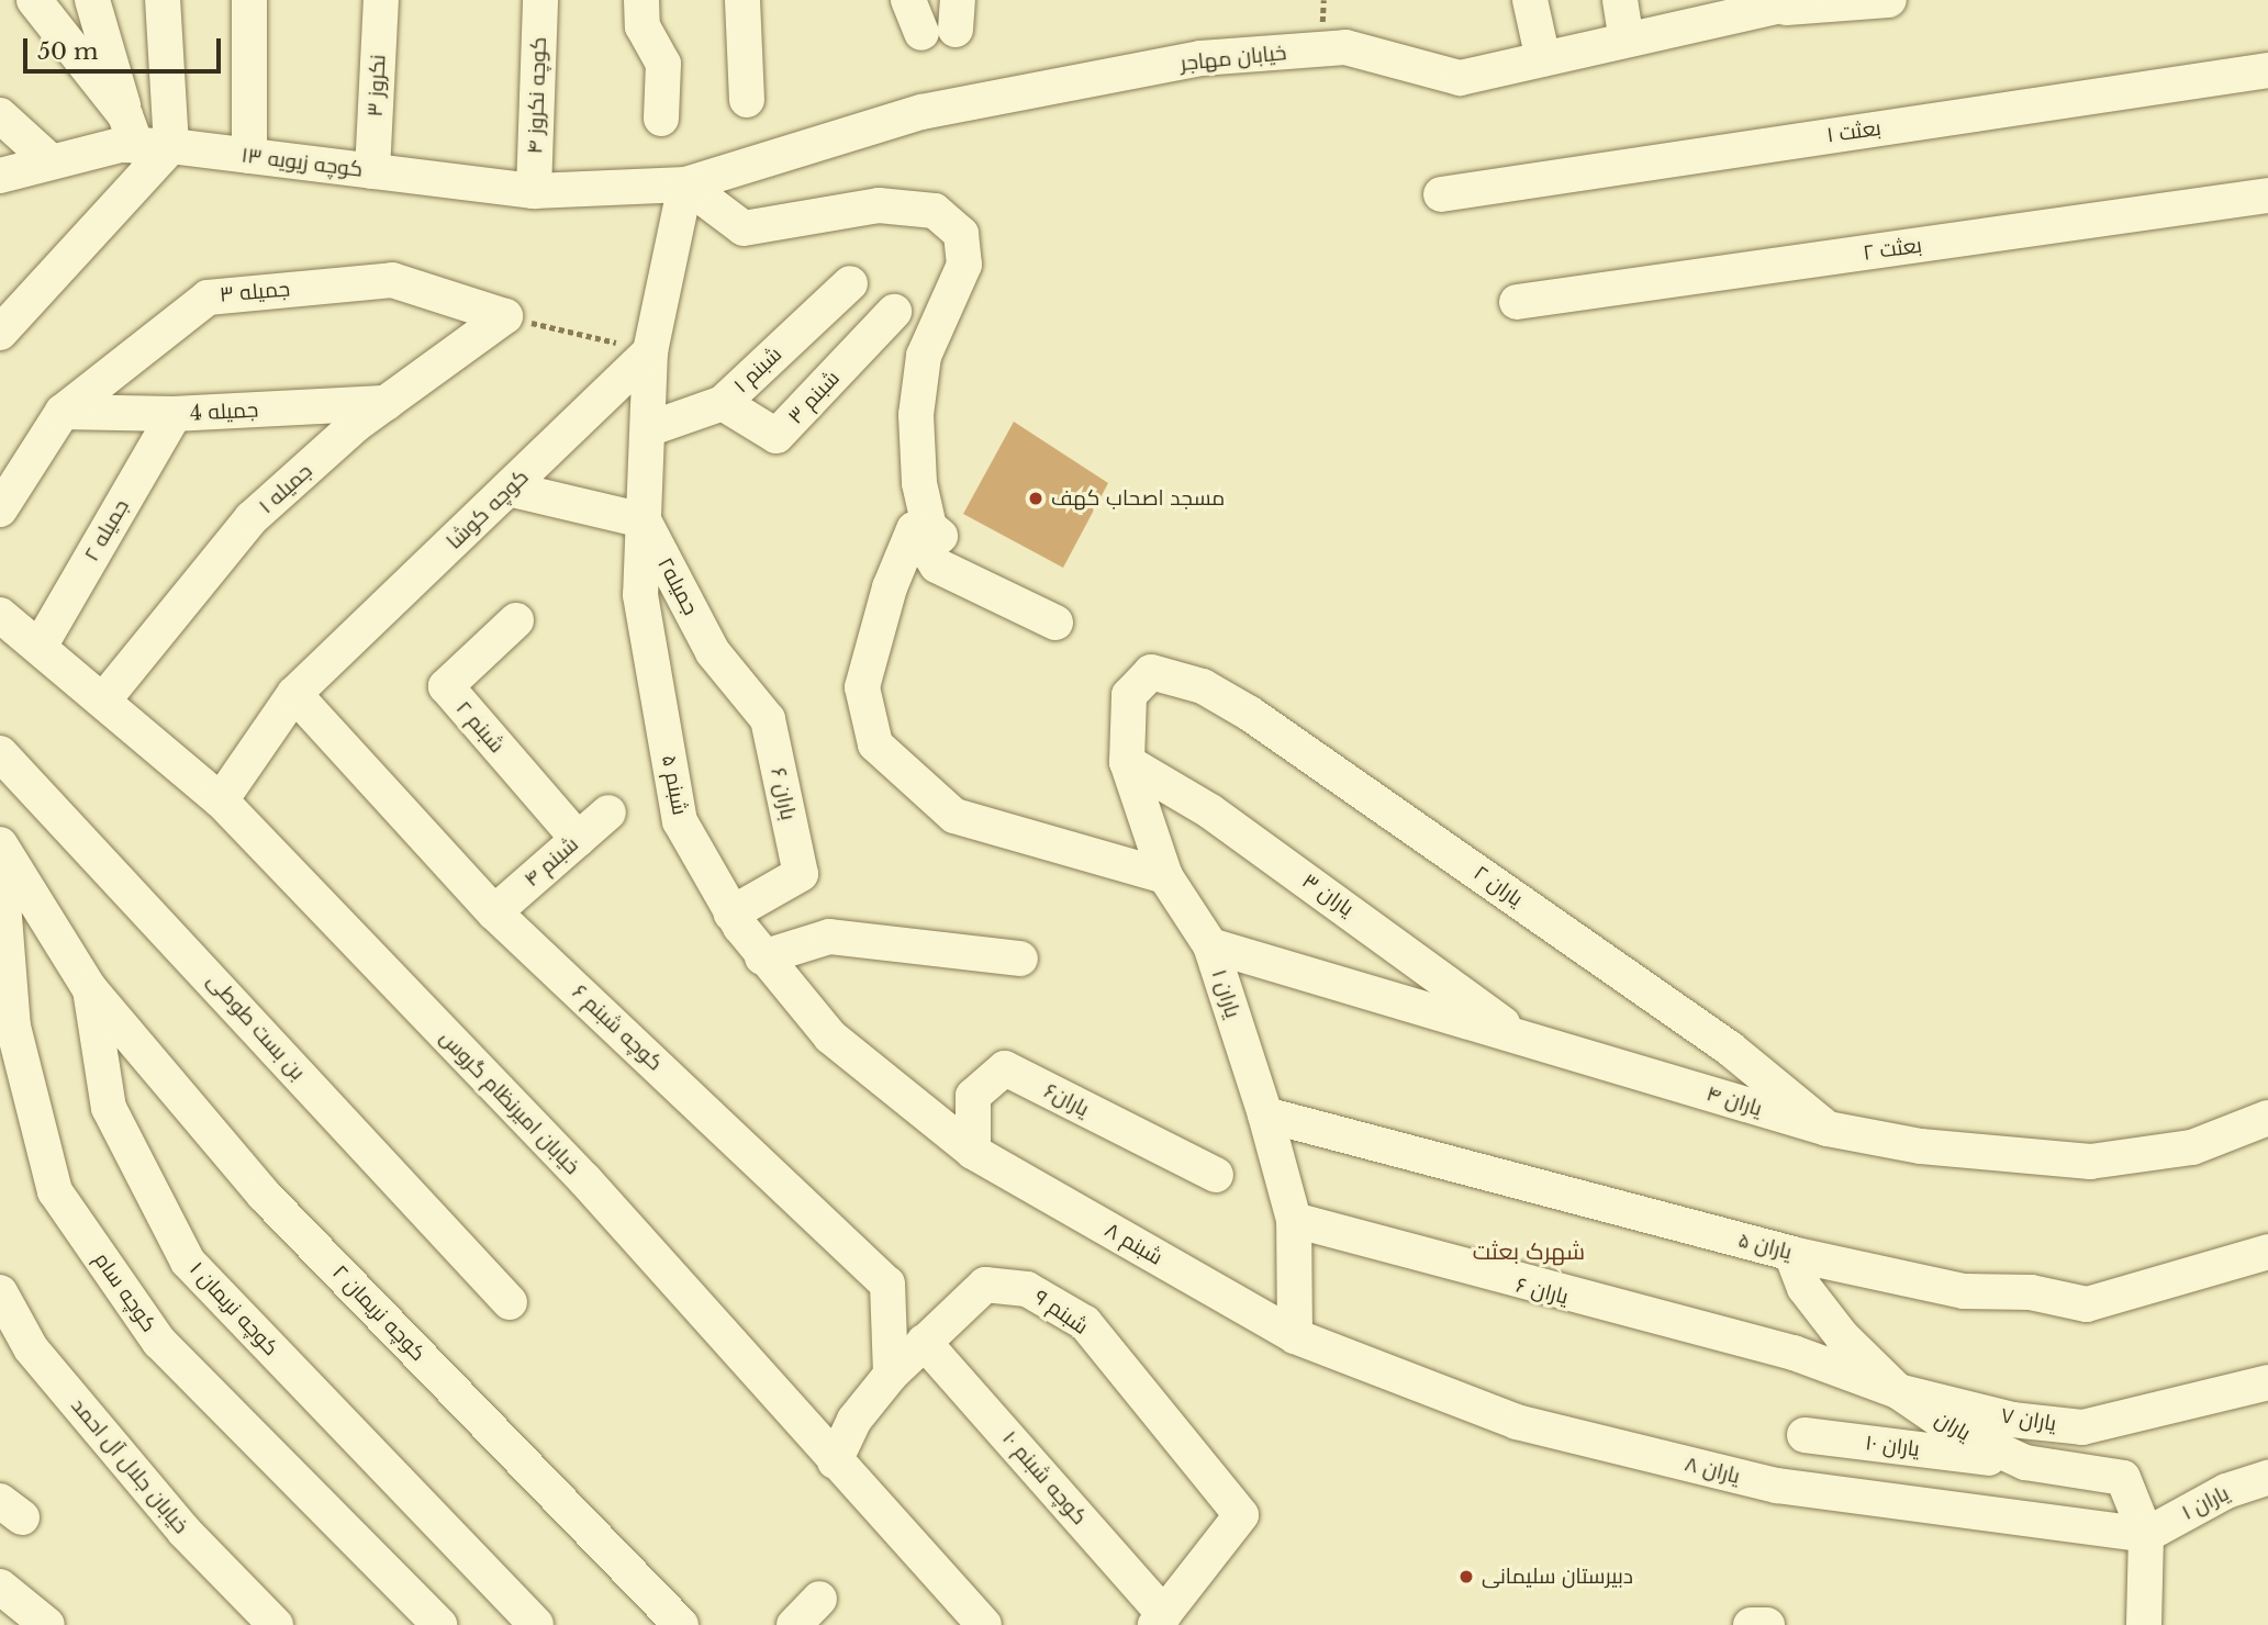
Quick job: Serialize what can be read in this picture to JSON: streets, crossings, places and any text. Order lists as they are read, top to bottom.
{
  "streets": {
    "street": [
      "خیابان مهاجر",
      "نکروز ۳",
      "کوچه نکروز ۴",
      "بعثت ۱",
      "کوچه زیویه ۱۳",
      "بعثت ۲",
      "جمیله ۳",
      "شبنم ۱",
      "شبنم ۳",
      "جمیله 4",
      "جمیله ۱",
      "کوچه کوشا",
      "جمیله ۲",
      "جمیله۲",
      "شبنم ۲",
      "شبنم ۵",
      "باران ۶",
      "شبنم ۴",
      "یاران ۲",
      "یاران ۳",
      "یاران ۱",
      "بن بست طوطی",
      "کوچه شبنم ۶",
      "یاران۶",
      "یاران ۴",
      "خیابان امیرنظام گروس",
      "شبنم ۸",
      "یاران ۵",
      "یاران ۶",
      "کوچه سام",
      "کوچه نریمان ۱",
      "شبنم ۹",
      "کوچه نریمان ۲",
      "یاران ۷",
      "یاران",
      "یاران ۱۰",
      "خیابان جلال آل احمد",
      "یاران ۸",
      "کوچه شبنم ۱۰"
    ]
  },
  "crossings": [
    ["خیابان مهاجر", "کوچه زیویه ۱۳"],
    ["نکروز ۳", "کوچه زیویه ۱۳"],
    ["کوچه نکروز ۴", "کوچه زیویه ۱۳"],
    ["جمیله ۳", "جمیله 4"],
    ["جمیله ۳", "جمیله ۱"],
    ["شبنم ۱", "شبنم ۳"],
    ["شبنم ۱", "شبنم ۵"],
    ["جمیله 4", "جمیله ۱"],
    ["جمیله 4", "جمیله ۲"],
    ["جمیله ۱", "خیابان امیرنظام گروس"],
    ["کوچه کوشا", "شبنم ۵"],
    ["کوچه کوشا", "کوچه شبنم ۶"],
    ["کوچه کوشا", "خیابان امیرنظام گروس"],
    ["جمیله ۲", "خیابان امیرنظام گروس"],
    ["جمیله۲", "شبنم ۵"],
    ["جمیله۲", "باران ۶"],
    ["شبنم ۲", "شبنم ۴"],
    ["شبنم ۵", "باران ۶"],
    ["شبنم ۵", "یاران۶"],
    ["شبنم ۵", "شبنم ۸"],
    ["شبنم ۴", "کوچه شبنم ۶"],
    ["یاران ۲", "یاران ۱"],
    ["یاران ۲", "یاران ۴"],
    ["یاران ۳", "یاران ۱"],
    ["یاران ۳", "یاران ۴"],
    ["یاران ۱", "یاران ۴"],
    ["یاران ۱", "شبنم ۸"],
    ["یاران ۱", "یاران ۵"],
    ["یاران ۱", "یاران ۶"],
    ["یاران ۱", "یاران"],
    ["یاران ۱", "یاران ۸"],
    ["کوچه شبنم ۶", "شبنم ۹"],
    ["یاران۶", "شبنم ۸"],
    ["خیابان امیرنظام گروس", "شبنم ۹"],
    ["شبنم ۸", "یاران ۸"],
    ["یاران ۵", "یاران"],
    ["یاران ۶", "یاران ۷"],
    ["کوچه نریمان ۱", "کوچه نریمان ۲"],
    ["شبنم ۹", "کوچه شبنم ۱۰"],
    ["یاران ۷", "یاران"],
    ["یاران", "یاران ۱۰"],
    ["یاران", "یاران ۸"]
  ],
  "districts": ["شهرک بعثت"],
  "places": ["مسجد اصحاب کهف", "دبیرستان سلیمانی"],
  "scale_bar": "50 m"
}
